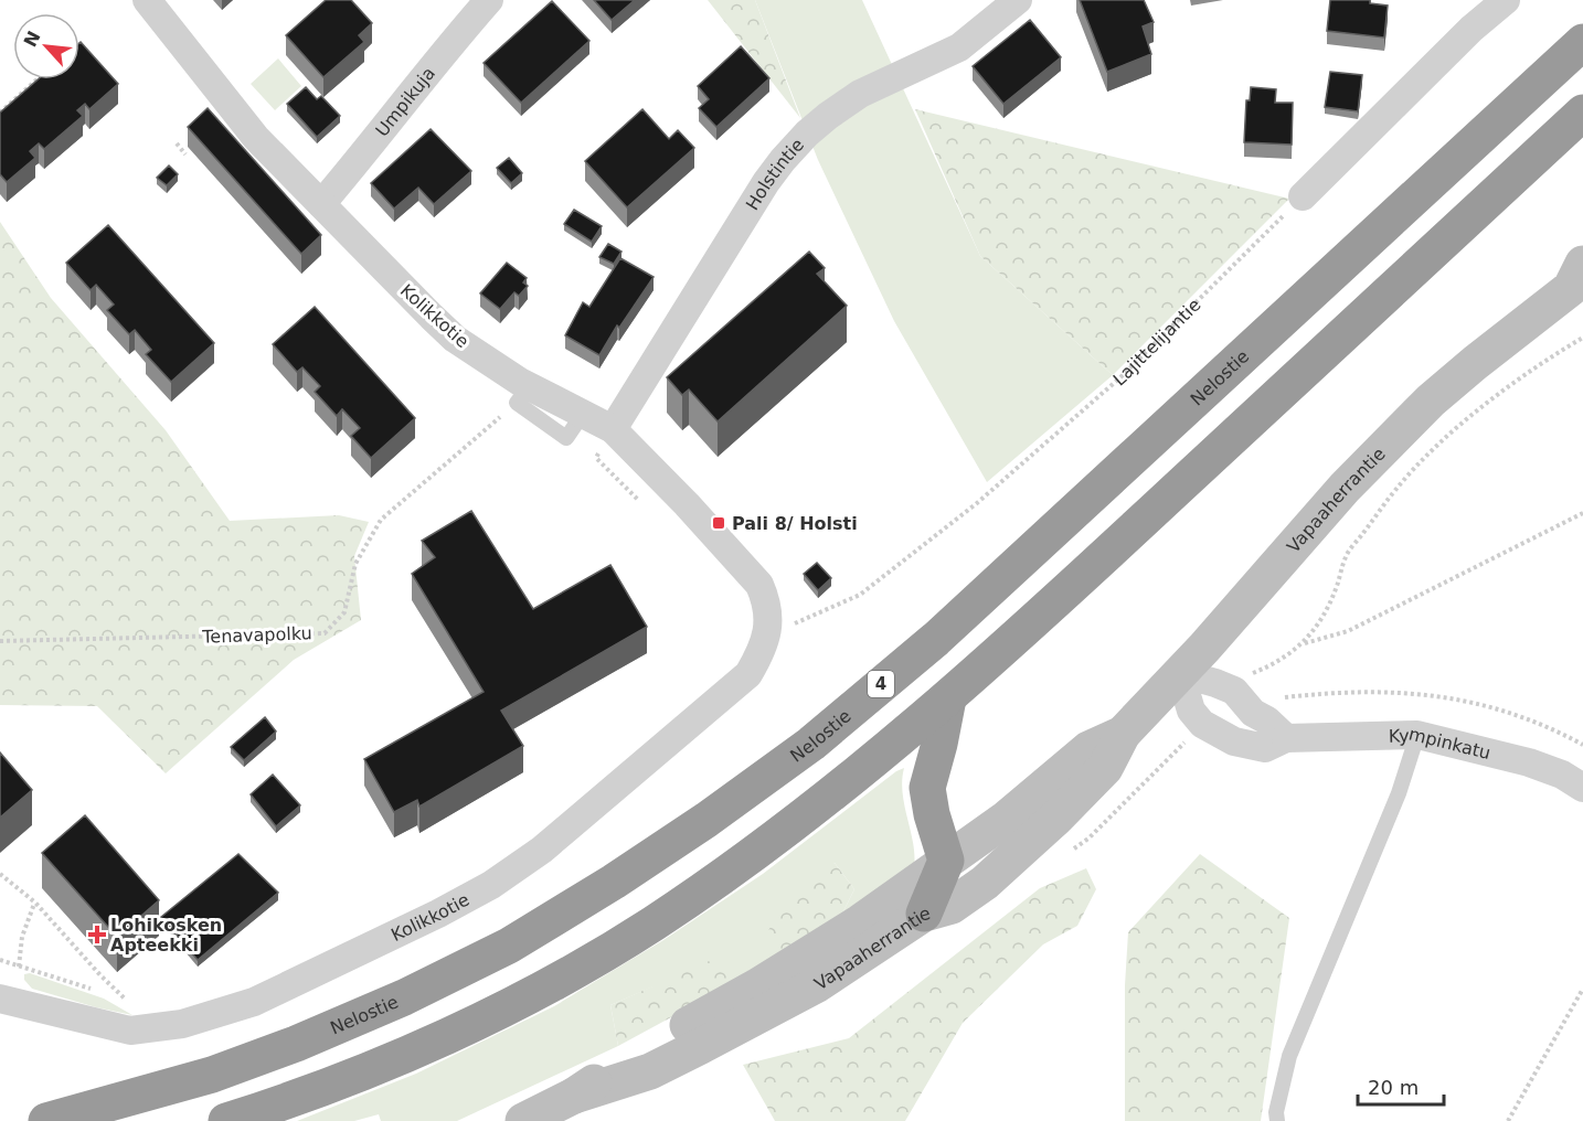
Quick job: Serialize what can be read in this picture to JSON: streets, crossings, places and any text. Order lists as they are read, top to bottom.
{
  "streets": {
    "highway": ["Nelostie", "4"],
    "street": [
      "Umpikuja",
      "Holstintie",
      "Kolikkotie",
      "Vapaaherrantie",
      "Kympinkatu"
    ],
    "path": ["Lajittelijantie", "Tenavapolku"]
  },
  "crossings": [
    ["Umpikuja", "Kolikkotie"],
    ["Holstintie", "Kolikkotie"],
    ["Kolikkotie", "Lajittelijantie"],
    ["Kolikkotie", "Tenavapolku"],
    ["Vapaaherrantie", "Kympinkatu"]
  ],
  "places": {
    "transit": ["Pali 8/ Holsti"],
    "health": ["Lohikosken Apteekki"]
  },
  "scale_bar": "20 m",
  "north": "top left"
}
